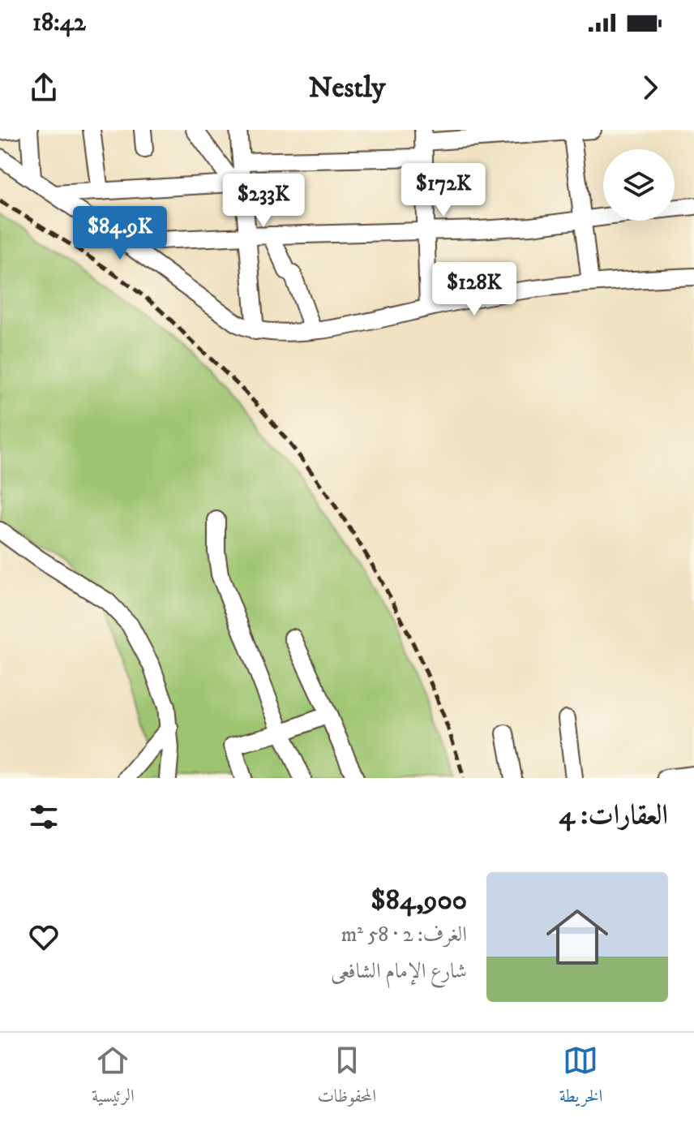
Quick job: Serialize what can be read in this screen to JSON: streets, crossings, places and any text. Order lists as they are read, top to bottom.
{
  "page": {
    "status": "18:42",
    "header": "Nestly",
    "price": [
      "$172K",
      "$233K",
      "$84.9K",
      "$128K"
    ],
    "heading": "العقارات: 4",
    "list": [
      {
        "name": "$84,900",
        "note": "الغرف: 2 · 58 m² · شارع الإمام الشافعى"
      }
    ],
    "tabs": ["الخريطة", "المحفوظات", "الرئيسية"]
  }
}
